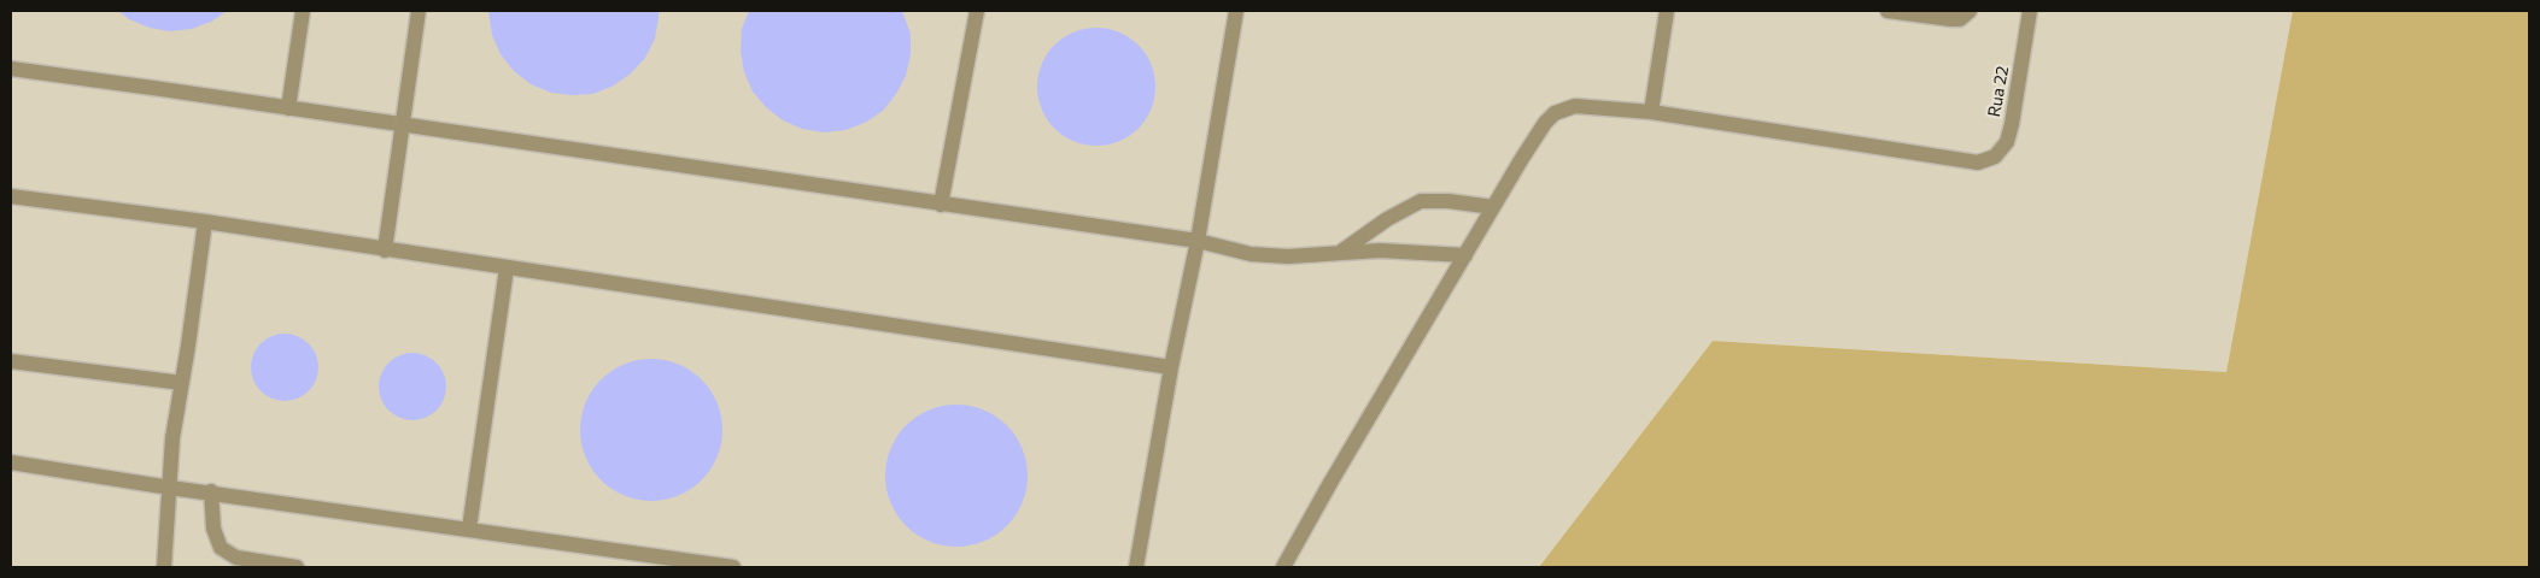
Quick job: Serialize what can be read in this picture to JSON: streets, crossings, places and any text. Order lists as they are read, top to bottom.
{
  "streets": {
    "lane": ["Rua 22"]
  }
}
